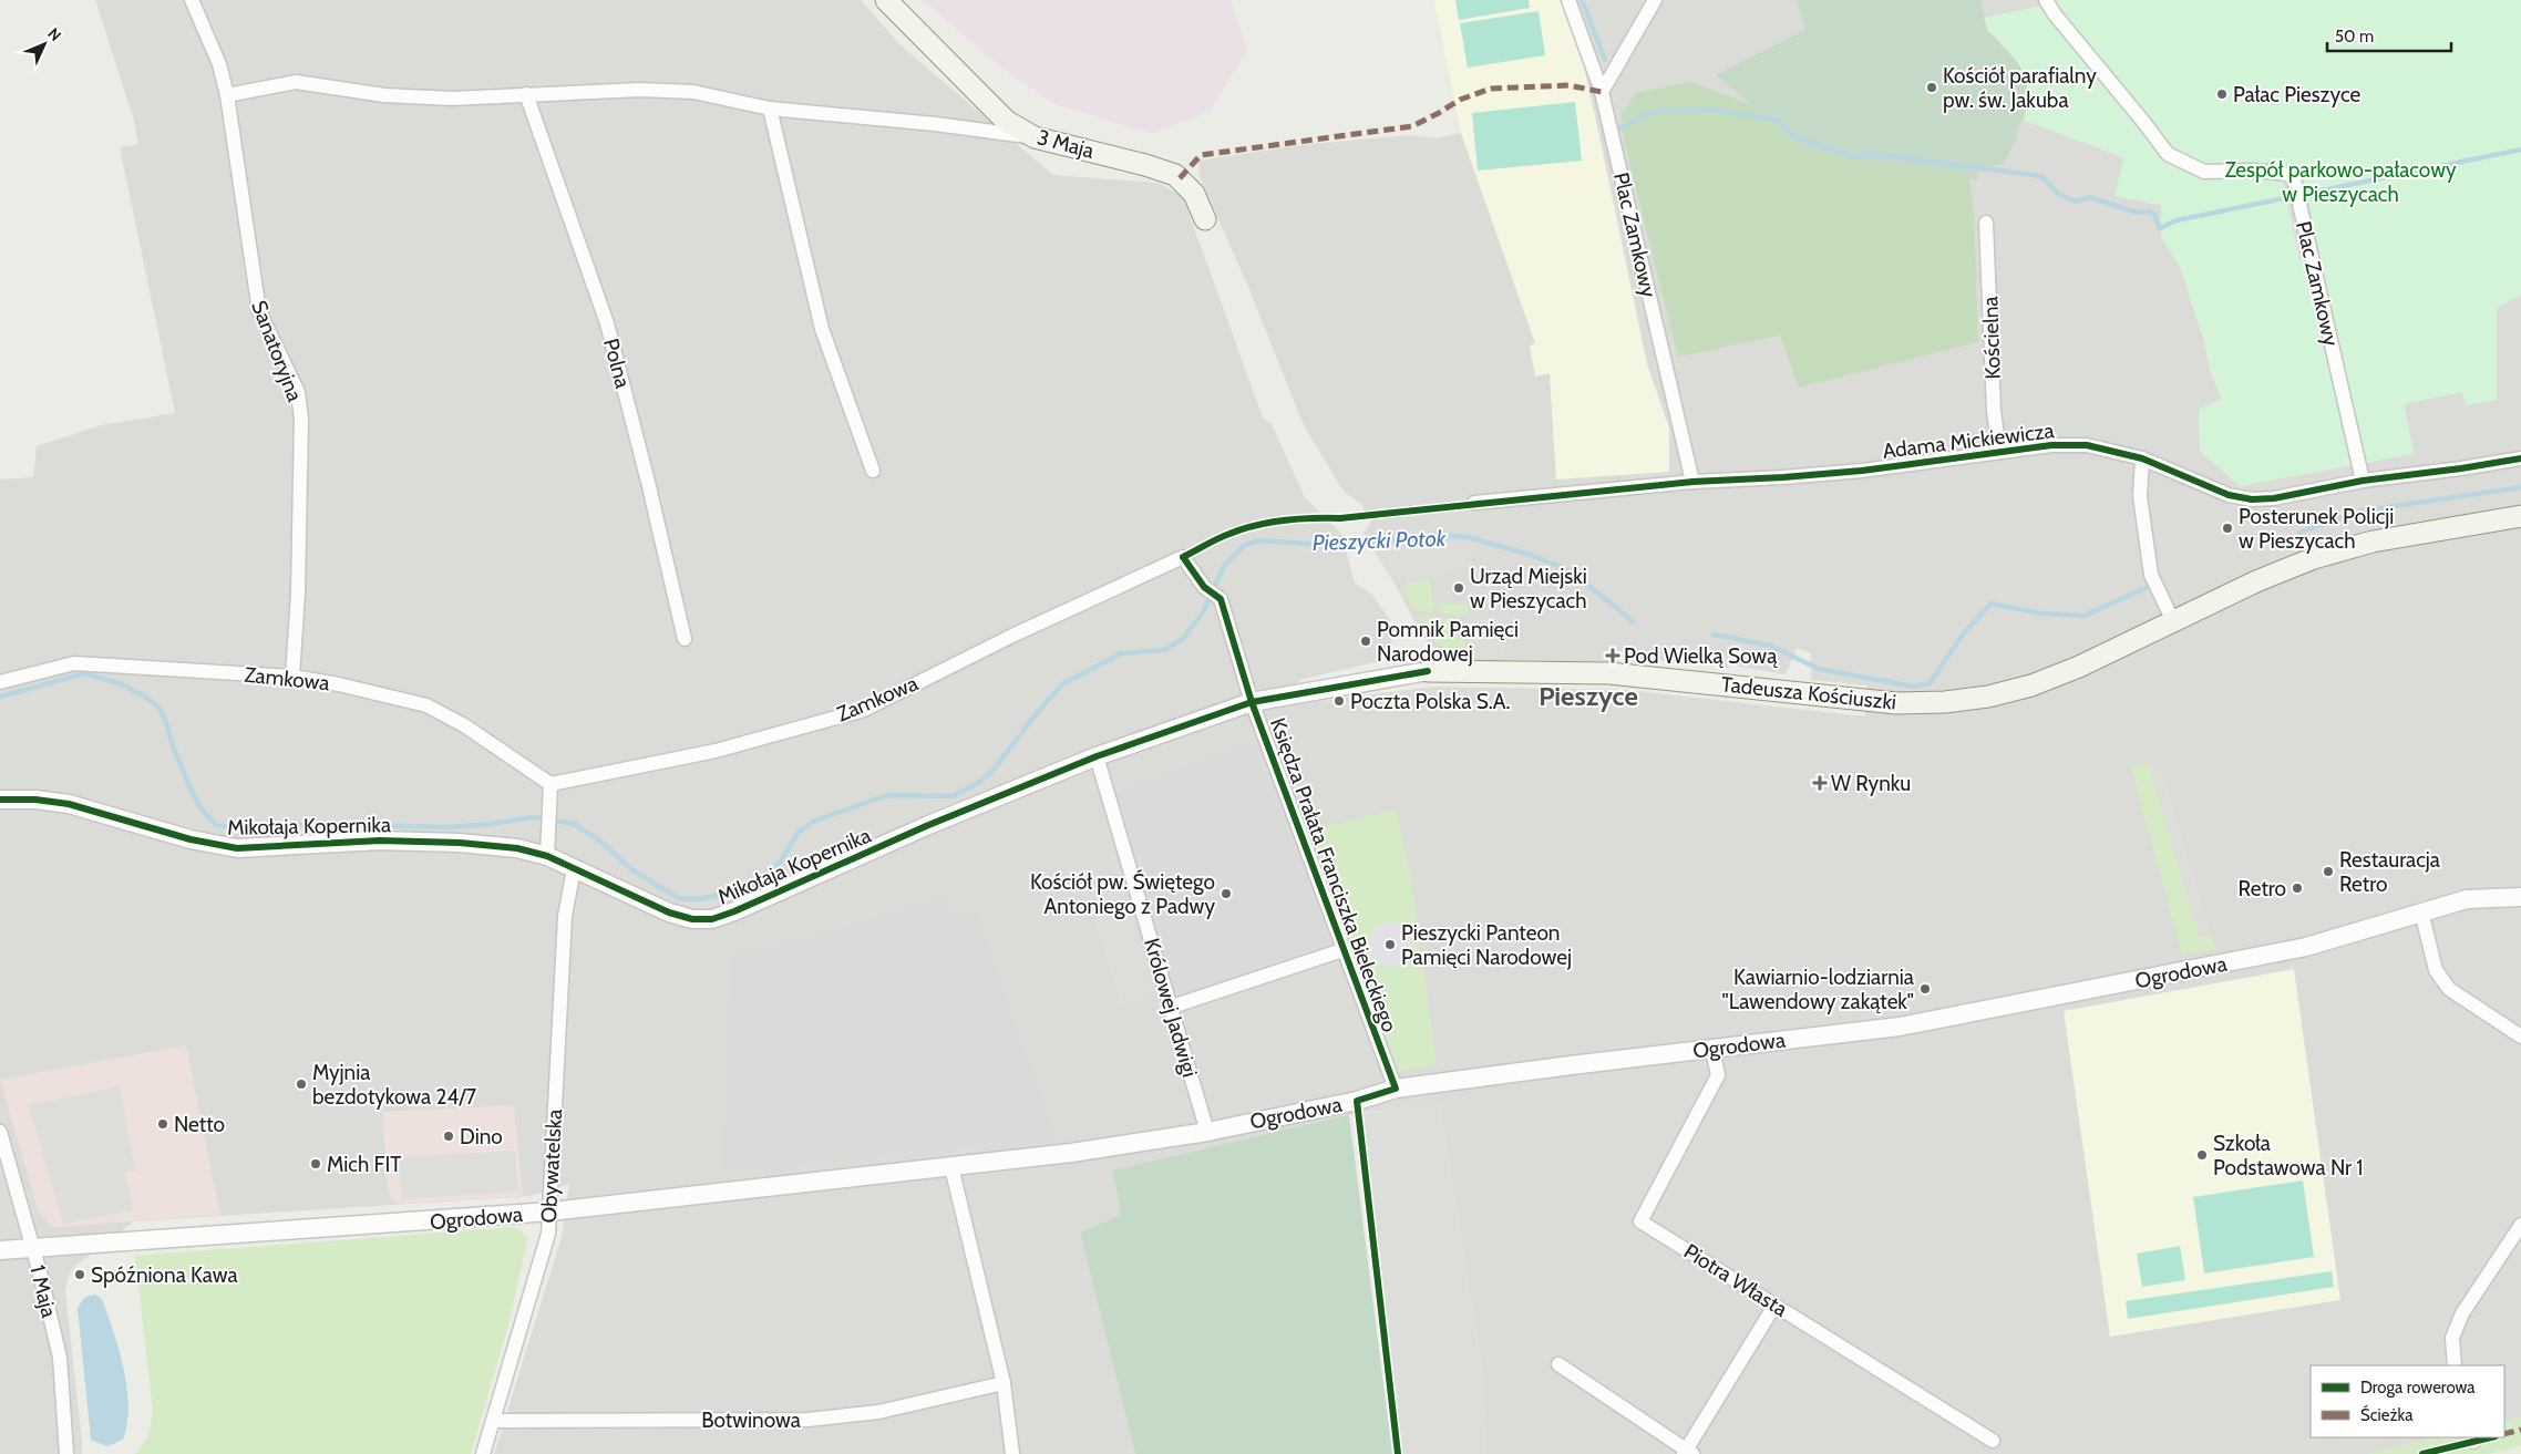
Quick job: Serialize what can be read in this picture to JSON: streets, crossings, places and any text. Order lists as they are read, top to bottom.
{
  "streets": {
    "main road": ["3 Maja", "Tadeusza Kościuszki"],
    "street": [
      "Plac Zamkowy",
      "Kościelna",
      "Sanatoryjna",
      "Polna",
      "Adama Mickiewicza",
      "Zamkowa",
      "Mikołaja Kopernika",
      "Księdza Prałata Franciszka Bieleckiego",
      "Ogrodowa",
      "Królowej Jadwigi",
      "Obywatelska",
      "Piotra Własta",
      "1 Maja",
      "Botwinowa"
    ]
  },
  "crossings": [
    ["Plac Zamkowy", "Adama Mickiewicza"],
    ["Kościelna", "Adama Mickiewicza"],
    ["Sanatoryjna", "Zamkowa"],
    ["Zamkowa", "Księdza Prałata Franciszka Bieleckiego"],
    ["Tadeusza Kościuszki", "Mikołaja Kopernika"],
    ["Mikołaja Kopernika", "Księdza Prałata Franciszka Bieleckiego"],
    ["Mikołaja Kopernika", "Królowej Jadwigi"],
    ["Mikołaja Kopernika", "Obywatelska"],
    ["Księdza Prałata Franciszka Bieleckiego", "Ogrodowa"],
    ["Ogrodowa", "Królowej Jadwigi"],
    ["Ogrodowa", "Obywatelska"],
    ["Ogrodowa", "Piotra Własta"],
    ["Ogrodowa", "1 Maja"],
    ["Obywatelska", "Botwinowa"]
  ],
  "districts": ["Pieszyce"],
  "water": ["Pieszycki Potok"],
  "parks": ["Zespół parkowo-pałacowy w Pieszycach"],
  "places": {
    "other": [
      "Kościół parafialny pw. św. Jakuba",
      "Pałac Pieszyce",
      "Posterunek Policji w Pieszycach",
      "Urząd Miejski w Pieszycach",
      "Pomnik Pamięci Narodowej",
      "Poczta Polska S.A.",
      "Restauracja Retro",
      "Retro",
      "Kościół pw. Świętego Antoniego z Padwy",
      "Pieszycki Panteon Pamięci Narodowej",
      "Kawiarnio-lodziarnia \"Lawendowy zakątek\"",
      "Myjnia bezdotykowa 24/7",
      "Netto",
      "Dino",
      "Szkoła Podstawowa Nr 1",
      "Mich FIT",
      "Spóźniona Kawa"
    ],
    "health": ["Pod Wielką Sową", "W Rynku"]
  },
  "legend": ["Droga rowerowa", "Ścieżka"],
  "scale_bar": "50 m",
  "north": "top right"
}
